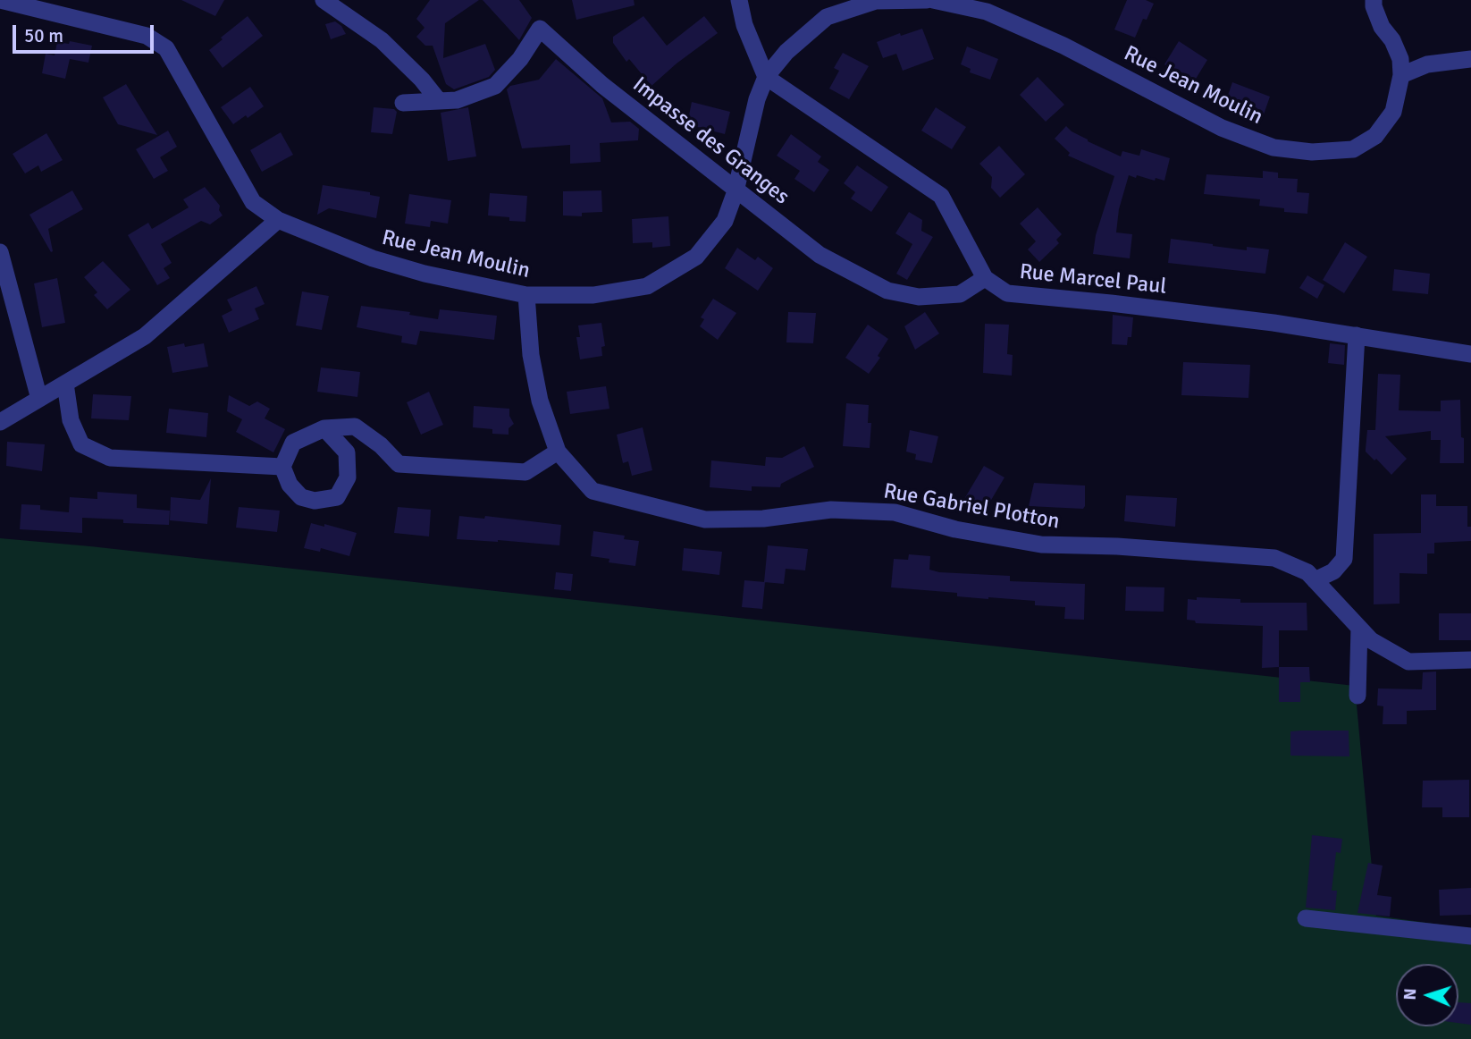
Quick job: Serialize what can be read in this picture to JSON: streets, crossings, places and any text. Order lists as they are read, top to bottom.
{
  "streets": {
    "street": [
      "Rue Jean Moulin",
      "Impasse des Granges",
      "Rue Marcel Paul",
      "Rue Gabriel Plotton"
    ]
  },
  "crossings": [
    ["Rue Jean Moulin", "Impasse des Granges"],
    ["Rue Jean Moulin", "Rue Gabriel Plotton"],
    ["Impasse des Granges", "Rue Marcel Paul"]
  ],
  "scale_bar": "50 m",
  "north": "left"
}
